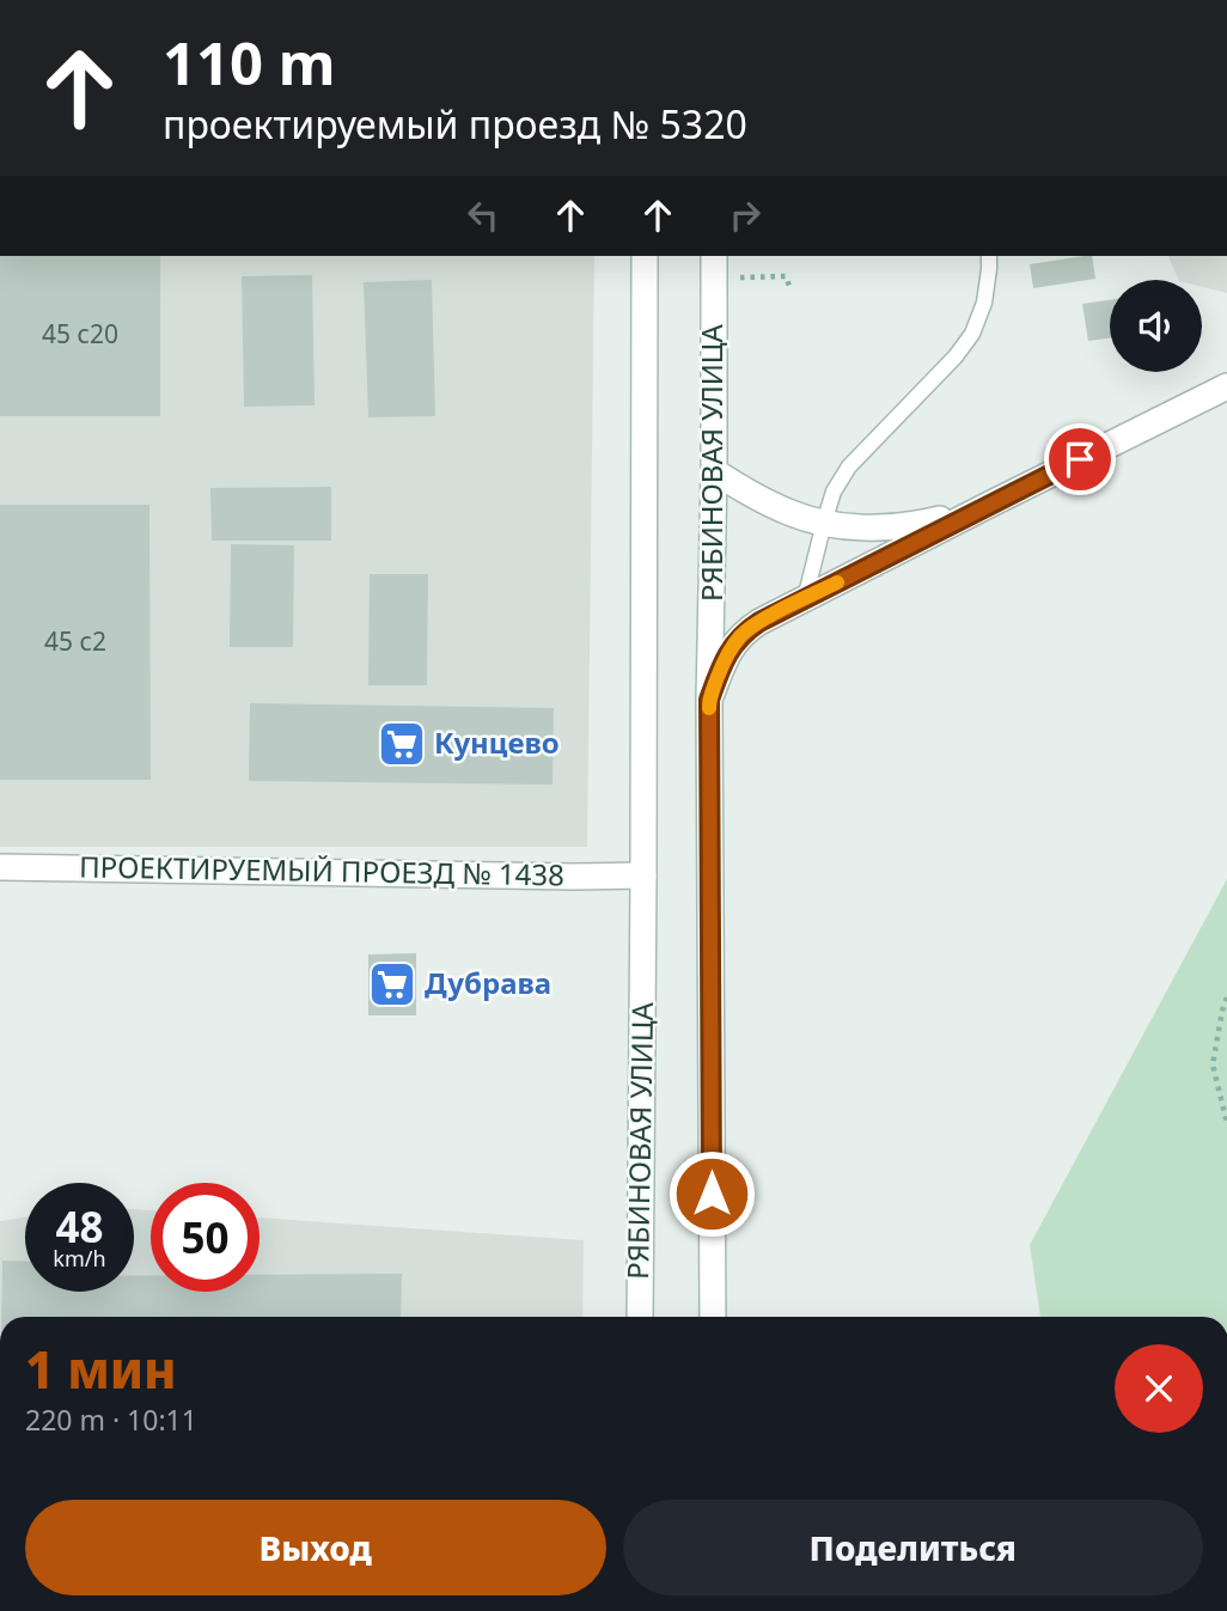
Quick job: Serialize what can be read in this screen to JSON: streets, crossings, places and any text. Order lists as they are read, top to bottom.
{
  "streets": {
    "main road": ["РЯБИНОВАЯ УЛИЦА", "ПРОЕКТИРУЕМЫЙ ПРОЕЗД № 1438"]
  },
  "crossings": [
    ["РЯБИНОВАЯ УЛИЦА", "ПРОЕКТИРУЕМЫЙ ПРОЕЗД № 1438"]
  ],
  "places": {
    "supermarket": ["Кунцево", "Дубрава"]
  },
  "house_numbers": ["45 с20", "45 с2"],
  "page": {
    "turn": ["110 m", "проектируемый проезд № 5320"],
    "speed": "48 km/h",
    "limit": "50",
    "heading": ["1 мин", "220 m · 10:11"],
    "buttons": ["Выход", "Поделиться"]
  }
}
